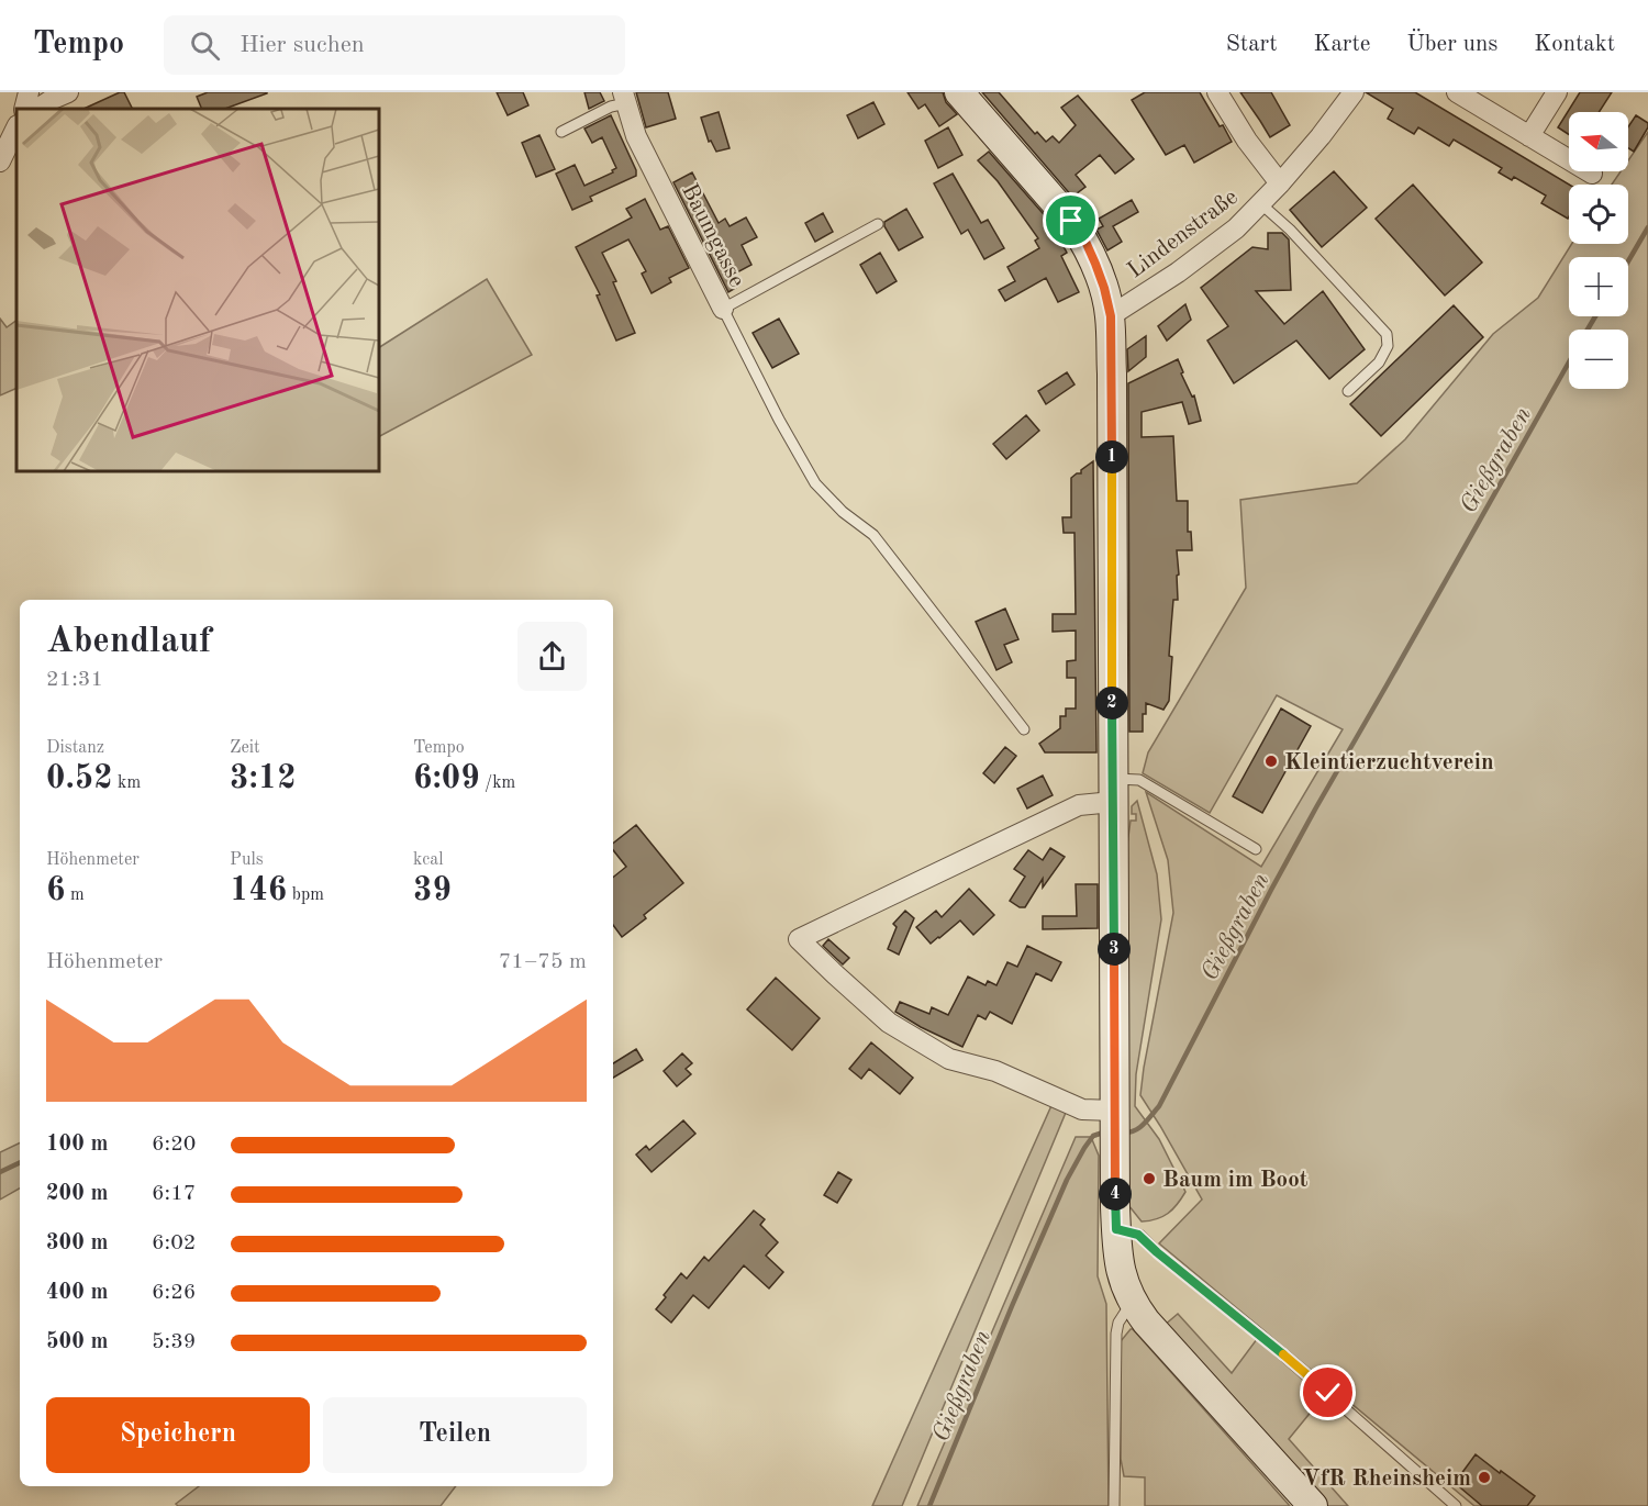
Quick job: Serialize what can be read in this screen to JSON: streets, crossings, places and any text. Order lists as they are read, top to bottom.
{
  "streets": {
    "street": ["Lindenstraße", "Baumgasse"]
  },
  "water": ["Gießgraben"],
  "places": ["Kleintierzuchtverein", "Baum im Boot", "VfR Rheinsheim"],
  "north": "left",
  "page": {
    "header": "Tempo",
    "search": "Hier suchen",
    "nav": [
      "Start",
      "Karte",
      "Über uns",
      "Kontakt"
    ],
    "map_buttons": ["+", "−"],
    "pins": [
      "1",
      "2",
      "3",
      "4"
    ],
    "heading": ["Abendlauf", "21:31"],
    "stats": [
      ["Distanz", "0.52 km"],
      ["Zeit", "3:12"],
      ["Tempo", "6:09 /km"],
      ["Höhenmeter", "6 m"],
      ["Puls", "146 bpm"],
      ["kcal", "39"]
    ],
    "chart": ["Höhenmeter", "71–75 m"],
    "list": [
      {
        "name": "100 m",
        "note": "6:20"
      },
      {
        "name": "200 m",
        "note": "6:17"
      },
      {
        "name": "300 m",
        "note": "6:02"
      },
      {
        "name": "400 m",
        "note": "6:26"
      },
      {
        "name": "500 m",
        "note": "5:39"
      }
    ],
    "buttons": ["Speichern", "Teilen"]
  }
}
